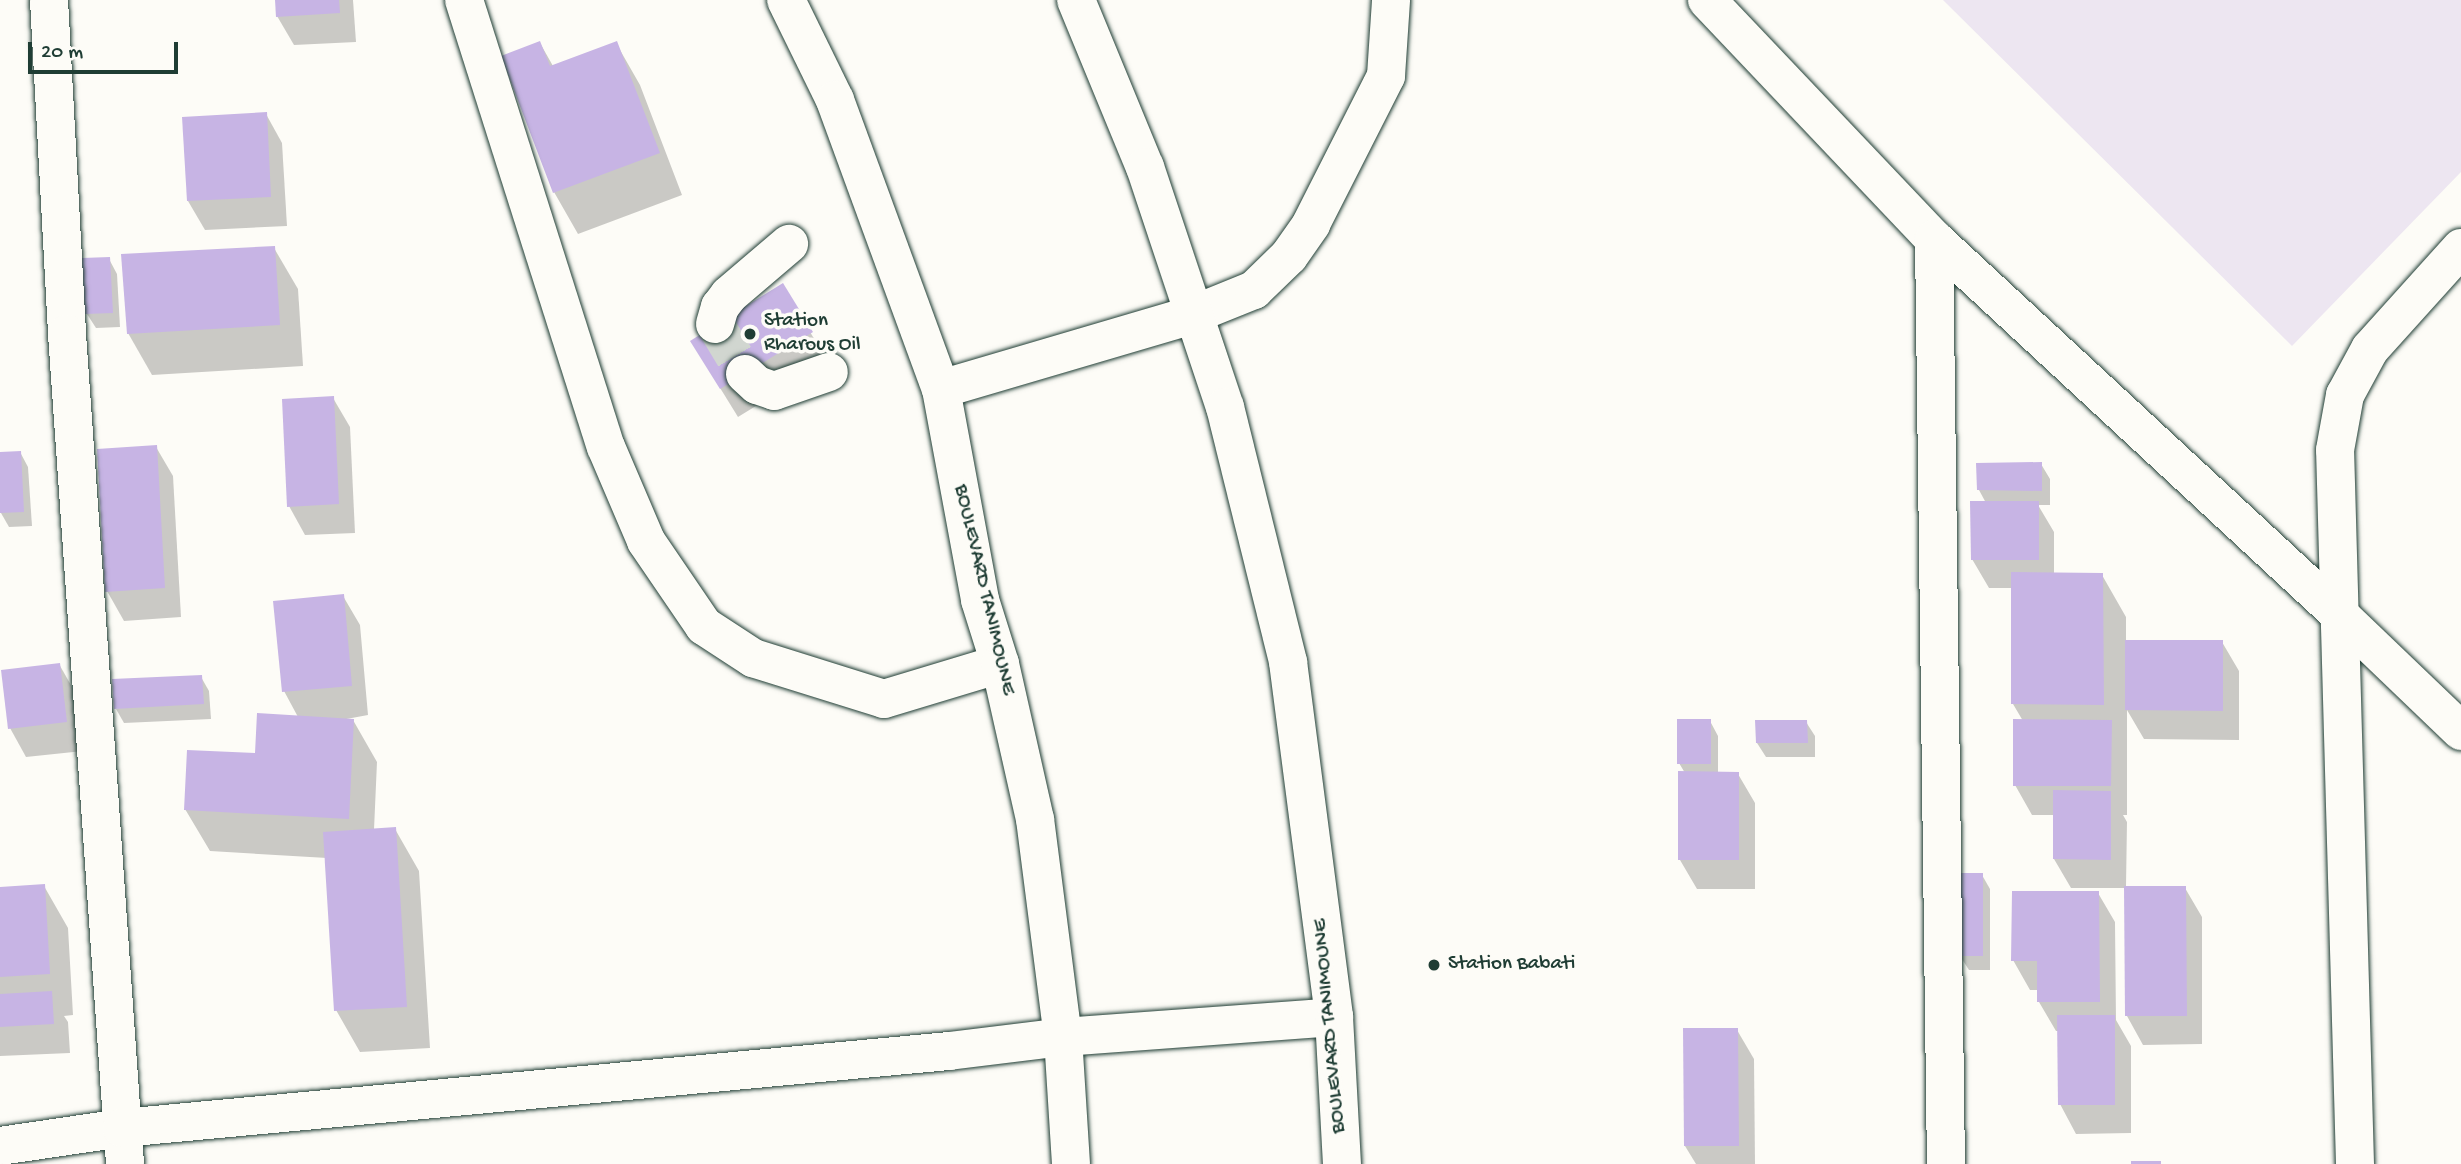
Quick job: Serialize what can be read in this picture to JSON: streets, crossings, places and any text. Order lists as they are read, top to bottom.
{
  "streets": {
    "street": ["BOULEVARD TANIMOUNE"]
  },
  "places": ["Station Rharous Oil", "Station Babati"],
  "scale_bar": "20 m"
}
